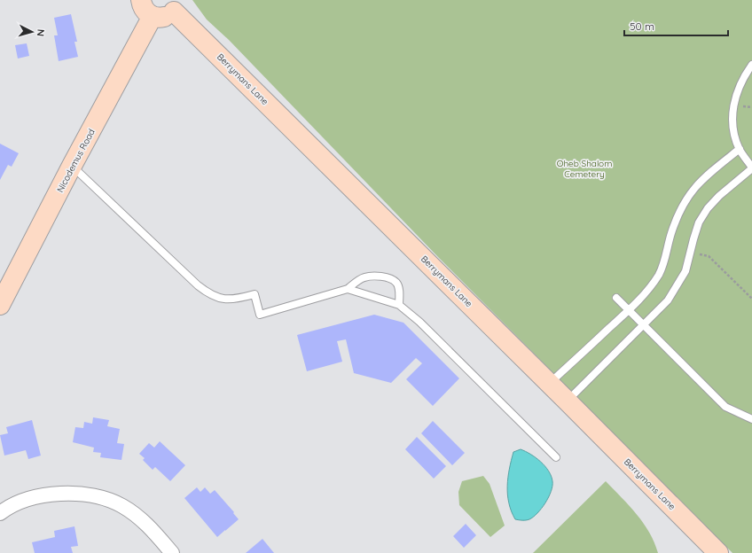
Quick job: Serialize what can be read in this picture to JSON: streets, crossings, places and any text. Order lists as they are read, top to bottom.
{
  "streets": {
    "street": ["Berrymans Lane", "Nicodemus Road"]
  },
  "parks": ["Oheb Shalom Cemetery"],
  "scale_bar": "50 m",
  "north": "right"
}
